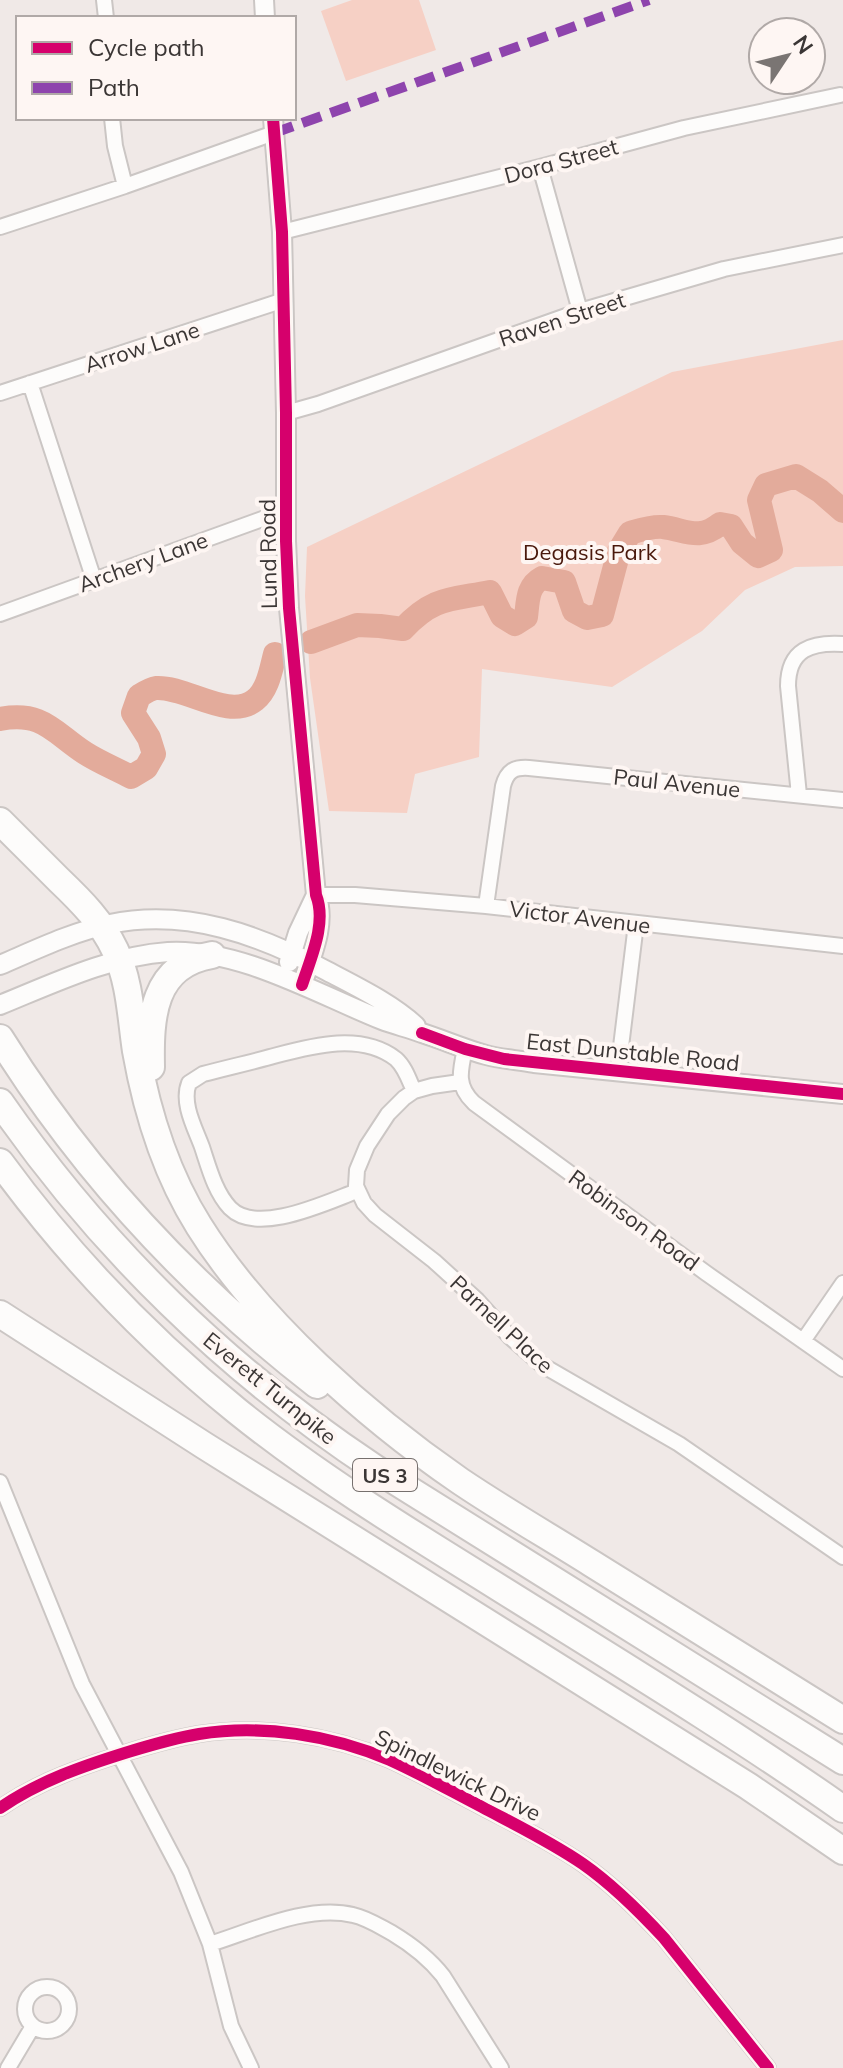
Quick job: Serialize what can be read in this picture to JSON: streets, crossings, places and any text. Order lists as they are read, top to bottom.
{
  "streets": {
    "highway": ["Everett Turnpike", "US 3"],
    "street": [
      "Dora Street",
      "Raven Street",
      "Arrow Lane",
      "Lund Road",
      "Archery Lane",
      "Paul Avenue",
      "Victor Avenue",
      "East Dunstable Road",
      "Robinson Road",
      "Parnell Place",
      "Spindlewick Drive"
    ]
  },
  "crossings": [
    ["Dora Street", "Lund Road"],
    ["Raven Street", "Lund Road"],
    ["Arrow Lane", "Lund Road"],
    ["Lund Road", "Archery Lane"],
    ["Lund Road", "Victor Avenue"],
    ["Lund Road", "East Dunstable Road"],
    ["Paul Avenue", "Victor Avenue"]
  ],
  "parks": ["Degasis Park"],
  "legend": ["Cycle path", "Path"],
  "north": "top right"
}
